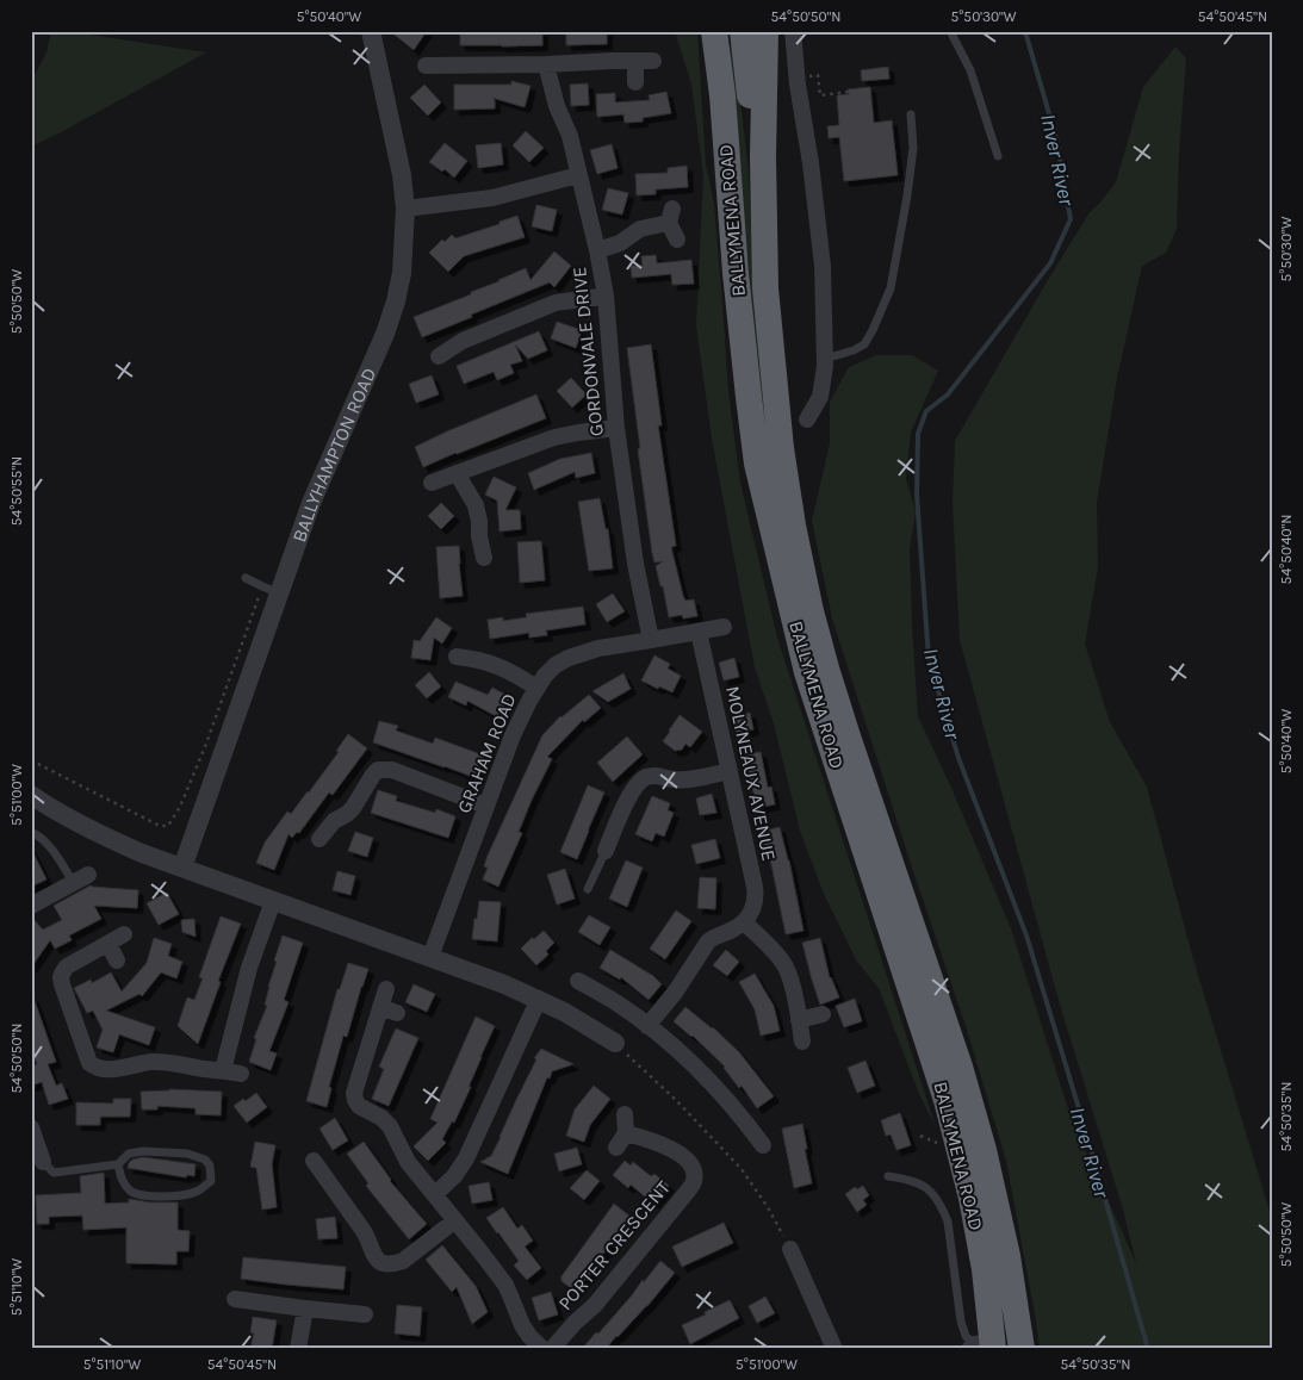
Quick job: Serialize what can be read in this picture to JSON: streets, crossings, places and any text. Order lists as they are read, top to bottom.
{
  "streets": {
    "highway": ["BALLYMENA ROAD"],
    "street": [
      "GORDONVALE DRIVE",
      "BALLYHAMPTON ROAD",
      "GRAHAM ROAD",
      "MOLYNEAUX AVENUE",
      "PORTER CRESCENT"
    ]
  },
  "crossings": [
    ["GORDONVALE DRIVE", "GRAHAM ROAD"],
    ["GRAHAM ROAD", "MOLYNEAUX AVENUE"]
  ],
  "water": ["Inver River"],
  "coordinates": [
    "5°50'40\"W",
    "54°50'50\"N",
    "5°50'30\"W",
    "54°50'45\"N",
    "5°50'50\"W",
    "54°50'55\"N",
    "54°50'40\"N",
    "5°51'00\"W",
    "54°50'35\"N",
    "5°51'10\"W"
  ]
}
